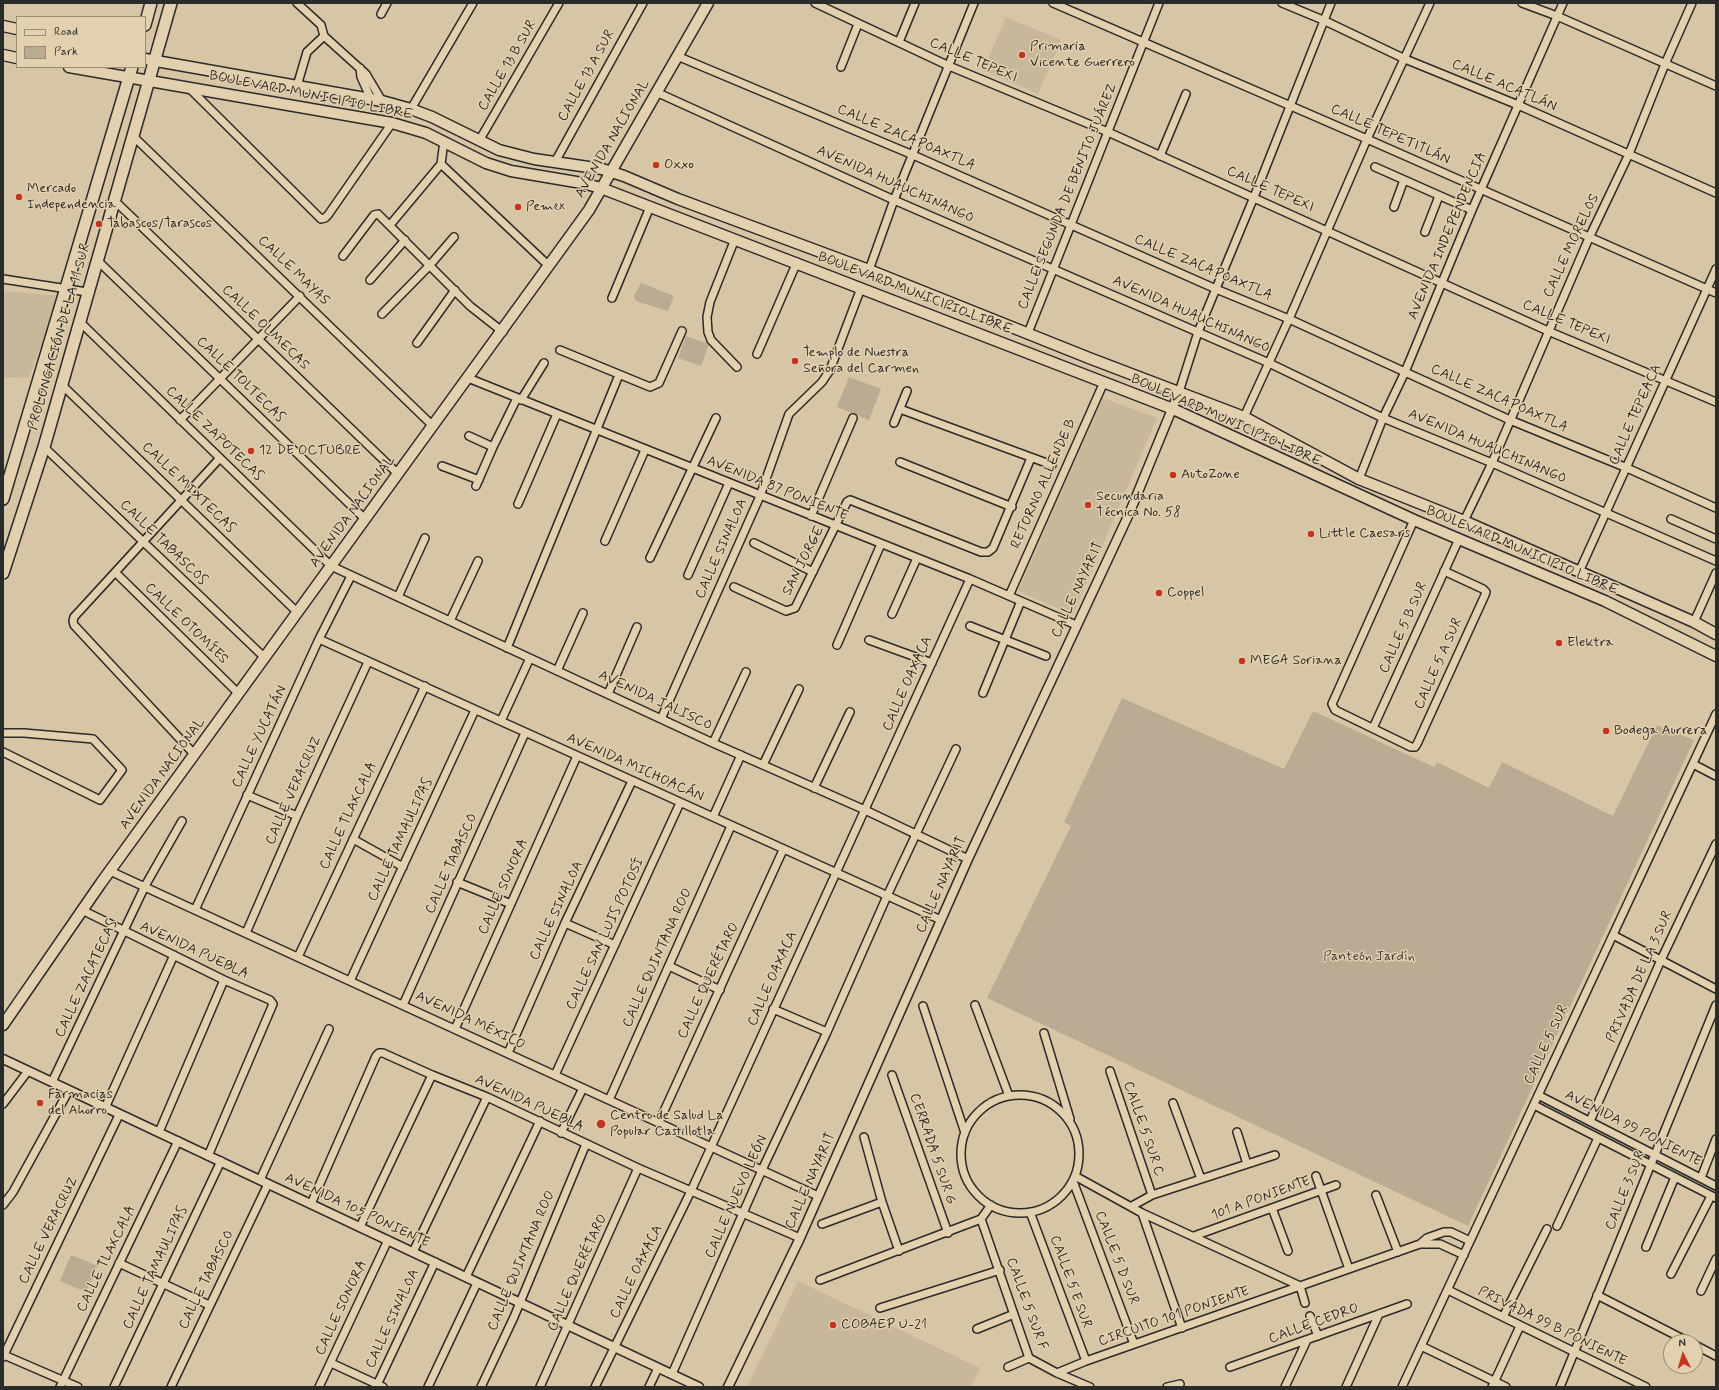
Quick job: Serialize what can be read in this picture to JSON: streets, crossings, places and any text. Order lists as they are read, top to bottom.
{
  "streets": {
    "main road": ["BOULEVARD MUNICIPIO LIBRE", "AVENIDA NACIONAL", "PROLONGACIÓN DE LA 11 SUR"],
    "street": [
      "CALLE TEPEXI",
      "CALLE 13 B SUR",
      "CALLE 13 A SUR",
      "CALLE ACATLÁN",
      "CALLE TEPETITLÁN",
      "CALLE ZACAPOAXTLA",
      "AVENIDA HUAUCHINANGO",
      "CALLE SEGUNDA DE BENITO JUÁREZ",
      "AVENIDA INDEPENDENCIA",
      "CALLE MORELOS",
      "CALLE MAYAS",
      "CALLE OLMECAS",
      "CALLE TOLTECAS",
      "CALLE TEPEACA",
      "CALLE ZAPOTECAS",
      "RETORNO ALLENDE B",
      "CALLE MIXTECAS",
      "AVENIDA 87 PONIENTE",
      "CALLE TABASCOS",
      "CALLE SINALOA",
      "SAN JORGE",
      "CALLE NAYARIT",
      "CALLE OTOMÍES",
      "CALLE 5 B SUR",
      "CALLE 5 A SUR",
      "CALLE OAXACA",
      "AVENIDA JALISCO",
      "CALLE YUCATÁN",
      "AVENIDA MICHOACÁN",
      "CALLE VERACRUZ",
      "CALLE TLAXCALA",
      "CALLE TAMAULIPAS",
      "CALLE TABASCO",
      "CALLE SONORA",
      "CALLE SAN LUIS POTOSÍ",
      "AVENIDA PUEBLA",
      "CALLE QUINTANA ROO",
      "PRIVADA DE LA 3 SUR",
      "CALLE ZACATECAS",
      "CALLE QUERÉTARO",
      "AVENIDA MÉXICO",
      "CALLE 5 SUR",
      "CALLE 5 SUR C",
      "AVENIDA 99 PONIENTE",
      "CERRADA 5 SUR G",
      "CALLE 3 SUR",
      "CALLE NUEVO LEÓN",
      "101 A PONIENTE",
      "AVENIDA 105 PONIENTE",
      "CALLE 5 D SUR",
      "CALLE 5 E SUR",
      "CALLE 5 SUR F",
      "CIRCUITO 101 PONIENTE",
      "CALLE CEDRO",
      "PRIVADA 99 B PONIENTE"
    ]
  },
  "crossings": [
    ["CALLE TEPEXI", "CALLE SEGUNDA DE BENITO JUÁREZ"],
    ["CALLE TEPEXI", "AVENIDA INDEPENDENCIA"],
    ["CALLE TEPEXI", "CALLE MORELOS"],
    ["CALLE TEPEXI", "CALLE TEPEACA"],
    ["CALLE 13 B SUR", "BOULEVARD MUNICIPIO LIBRE"],
    ["CALLE 13 A SUR", "BOULEVARD MUNICIPIO LIBRE"],
    ["CALLE ACATLÁN", "AVENIDA INDEPENDENCIA"],
    ["CALLE ACATLÁN", "CALLE MORELOS"],
    ["BOULEVARD MUNICIPIO LIBRE", "AVENIDA NACIONAL"],
    ["BOULEVARD MUNICIPIO LIBRE", "CALLE SEGUNDA DE BENITO JUÁREZ"],
    ["BOULEVARD MUNICIPIO LIBRE", "AVENIDA INDEPENDENCIA"],
    ["BOULEVARD MUNICIPIO LIBRE", "CALLE MORELOS"],
    ["BOULEVARD MUNICIPIO LIBRE", "PROLONGACIÓN DE LA 11 SUR"],
    ["BOULEVARD MUNICIPIO LIBRE", "CALLE TEPEACA"],
    ["BOULEVARD MUNICIPIO LIBRE", "RETORNO ALLENDE B"],
    ["BOULEVARD MUNICIPIO LIBRE", "CALLE SINALOA"],
    ["BOULEVARD MUNICIPIO LIBRE", "CALLE NAYARIT"],
    ["BOULEVARD MUNICIPIO LIBRE", "CALLE 5 B SUR"],
    ["CALLE TEPETITLÁN", "CALLE SEGUNDA DE BENITO JUÁREZ"],
    ["CALLE TEPETITLÁN", "AVENIDA INDEPENDENCIA"],
    ["CALLE TEPETITLÁN", "CALLE MORELOS"],
    ["CALLE TEPETITLÁN", "CALLE TEPEACA"],
    ["CALLE ZACAPOAXTLA", "AVENIDA NACIONAL"],
    ["CALLE ZACAPOAXTLA", "CALLE SEGUNDA DE BENITO JUÁREZ"],
    ["CALLE ZACAPOAXTLA", "AVENIDA INDEPENDENCIA"],
    ["CALLE ZACAPOAXTLA", "CALLE MORELOS"],
    ["CALLE ZACAPOAXTLA", "CALLE TEPEACA"],
    ["AVENIDA NACIONAL", "AVENIDA HUAUCHINANGO"],
    ["AVENIDA NACIONAL", "CALLE MAYAS"],
    ["AVENIDA NACIONAL", "CALLE OLMECAS"],
    ["AVENIDA NACIONAL", "CALLE TOLTECAS"],
    ["AVENIDA NACIONAL", "CALLE ZAPOTECAS"],
    ["AVENIDA NACIONAL", "CALLE MIXTECAS"],
    ["AVENIDA NACIONAL", "AVENIDA 87 PONIENTE"],
    ["AVENIDA NACIONAL", "CALLE TABASCOS"],
    ["AVENIDA NACIONAL", "CALLE OTOMÍES"],
    ["AVENIDA NACIONAL", "AVENIDA JALISCO"],
    ["AVENIDA NACIONAL", "AVENIDA PUEBLA"],
    ["AVENIDA NACIONAL", "AVENIDA MÉXICO"],
    ["AVENIDA HUAUCHINANGO", "CALLE SEGUNDA DE BENITO JUÁREZ"],
    ["AVENIDA HUAUCHINANGO", "AVENIDA INDEPENDENCIA"],
    ["AVENIDA HUAUCHINANGO", "CALLE MORELOS"],
    ["AVENIDA HUAUCHINANGO", "CALLE TEPEACA"],
    ["CALLE MAYAS", "PROLONGACIÓN DE LA 11 SUR"],
    ["CALLE OLMECAS", "PROLONGACIÓN DE LA 11 SUR"],
    ["PROLONGACIÓN DE LA 11 SUR", "CALLE TOLTECAS"],
    ["PROLONGACIÓN DE LA 11 SUR", "CALLE ZAPOTECAS"],
    ["PROLONGACIÓN DE LA 11 SUR", "CALLE MIXTECAS"],
    ["PROLONGACIÓN DE LA 11 SUR", "CALLE TABASCOS"],
    ["CALLE ZAPOTECAS", "AVENIDA JALISCO"],
    ["RETORNO ALLENDE B", "AVENIDA 87 PONIENTE"],
    ["AVENIDA 87 PONIENTE", "CALLE SINALOA"],
    ["AVENIDA 87 PONIENTE", "SAN JORGE"],
    ["AVENIDA 87 PONIENTE", "CALLE NAYARIT"],
    ["AVENIDA 87 PONIENTE", "CALLE OAXACA"],
    ["CALLE SINALOA", "AVENIDA JALISCO"],
    ["CALLE SINALOA", "AVENIDA MICHOACÁN"],
    ["CALLE SINALOA", "AVENIDA PUEBLA"],
    ["CALLE SINALOA", "AVENIDA MÉXICO"],
    ["CALLE SINALOA", "AVENIDA 105 PONIENTE"],
    ["CALLE NAYARIT", "AVENIDA JALISCO"],
    ["CALLE NAYARIT", "AVENIDA MICHOACÁN"],
    ["CALLE NAYARIT", "AVENIDA PUEBLA"],
    ["CALLE NAYARIT", "AVENIDA MÉXICO"],
    ["CALLE 5 B SUR", "CALLE 5 A SUR"],
    ["CALLE OAXACA", "AVENIDA JALISCO"],
    ["CALLE OAXACA", "AVENIDA MICHOACÁN"],
    ["CALLE OAXACA", "AVENIDA PUEBLA"],
    ["CALLE OAXACA", "AVENIDA MÉXICO"],
    ["CALLE OAXACA", "AVENIDA 105 PONIENTE"],
    ["AVENIDA JALISCO", "CALLE YUCATÁN"],
    ["AVENIDA JALISCO", "CALLE NUEVO LEÓN"],
    ["CALLE YUCATÁN", "AVENIDA MICHOACÁN"],
    ["CALLE YUCATÁN", "AVENIDA MÉXICO"],
    ["AVENIDA MICHOACÁN", "CALLE VERACRUZ"],
    ["AVENIDA MICHOACÁN", "CALLE TLAXCALA"],
    ["AVENIDA MICHOACÁN", "CALLE TAMAULIPAS"],
    ["AVENIDA MICHOACÁN", "CALLE TABASCO"],
    ["AVENIDA MICHOACÁN", "CALLE SONORA"],
    ["AVENIDA MICHOACÁN", "CALLE SAN LUIS POTOSÍ"],
    ["AVENIDA MICHOACÁN", "CALLE QUINTANA ROO"],
    ["AVENIDA MICHOACÁN", "CALLE QUERÉTARO"],
    ["AVENIDA MICHOACÁN", "CALLE NUEVO LEÓN"],
    ["CALLE VERACRUZ", "AVENIDA MÉXICO"],
    ["CALLE VERACRUZ", "AVENIDA 105 PONIENTE"],
    ["CALLE TLAXCALA", "AVENIDA MÉXICO"],
    ["CALLE TLAXCALA", "AVENIDA 105 PONIENTE"],
    ["CALLE TAMAULIPAS", "AVENIDA MÉXICO"],
    ["CALLE TAMAULIPAS", "AVENIDA 105 PONIENTE"],
    ["CALLE TABASCO", "AVENIDA MÉXICO"],
    ["CALLE TABASCO", "AVENIDA 105 PONIENTE"],
    ["CALLE SONORA", "AVENIDA MÉXICO"],
    ["CALLE SONORA", "AVENIDA 105 PONIENTE"],
    ["CALLE SAN LUIS POTOSÍ", "AVENIDA MÉXICO"],
    ["AVENIDA PUEBLA", "CALLE QUINTANA ROO"],
    ["AVENIDA PUEBLA", "CALLE ZACATECAS"],
    ["AVENIDA PUEBLA", "CALLE QUERÉTARO"],
    ["AVENIDA PUEBLA", "CALLE NUEVO LEÓN"],
    ["AVENIDA PUEBLA", "AVENIDA 105 PONIENTE"],
    ["CALLE QUINTANA ROO", "AVENIDA MÉXICO"],
    ["CALLE QUINTANA ROO", "AVENIDA 105 PONIENTE"],
    ["PRIVADA DE LA 3 SUR", "AVENIDA 99 PONIENTE"],
    ["CALLE ZACATECAS", "AVENIDA MÉXICO"],
    ["CALLE ZACATECAS", "AVENIDA 105 PONIENTE"],
    ["CALLE QUERÉTARO", "AVENIDA MÉXICO"],
    ["CALLE QUERÉTARO", "AVENIDA 105 PONIENTE"],
    ["AVENIDA MÉXICO", "CALLE NUEVO LEÓN"],
    ["CALLE 5 SUR", "AVENIDA 99 PONIENTE"],
    ["CALLE 5 SUR", "CIRCUITO 101 PONIENTE"],
    ["CALLE 5 SUR", "PRIVADA 99 B PONIENTE"],
    ["AVENIDA 99 PONIENTE", "CALLE 3 SUR"],
    ["CALLE 3 SUR", "PRIVADA 99 B PONIENTE"],
    ["CALLE NUEVO LEÓN", "AVENIDA 105 PONIENTE"],
    ["101 A PONIENTE", "CIRCUITO 101 PONIENTE"],
    ["CALLE 5 D SUR", "CALLE 5 E SUR"],
    ["CALLE 5 D SUR", "CIRCUITO 101 PONIENTE"],
    ["CALLE 5 E SUR", "CIRCUITO 101 PONIENTE"],
    ["CALLE 5 SUR F", "CIRCUITO 101 PONIENTE"]
  ],
  "parks": ["Panteón Jardín"],
  "places": [
    "Primaria Vicente Guerrero",
    "Oxxo",
    "Mercado Independencia",
    "Pemex",
    "Tabascos/Tarascos",
    "Templo de Nuestra Señora del Carmen",
    "12 DE OCTUBRE",
    "AutoZone",
    "Secundaria Técnica No. 58",
    "Little Caesars",
    "Coppel",
    "Elektra",
    "MEGA Soriana",
    "Bodega Aurrera",
    "Farmacias del Ahorro",
    "Centro de Salud La Popular Castillotla",
    "COBAEP U-21"
  ],
  "legend": ["Road", "Park"],
  "north": "top"
}
